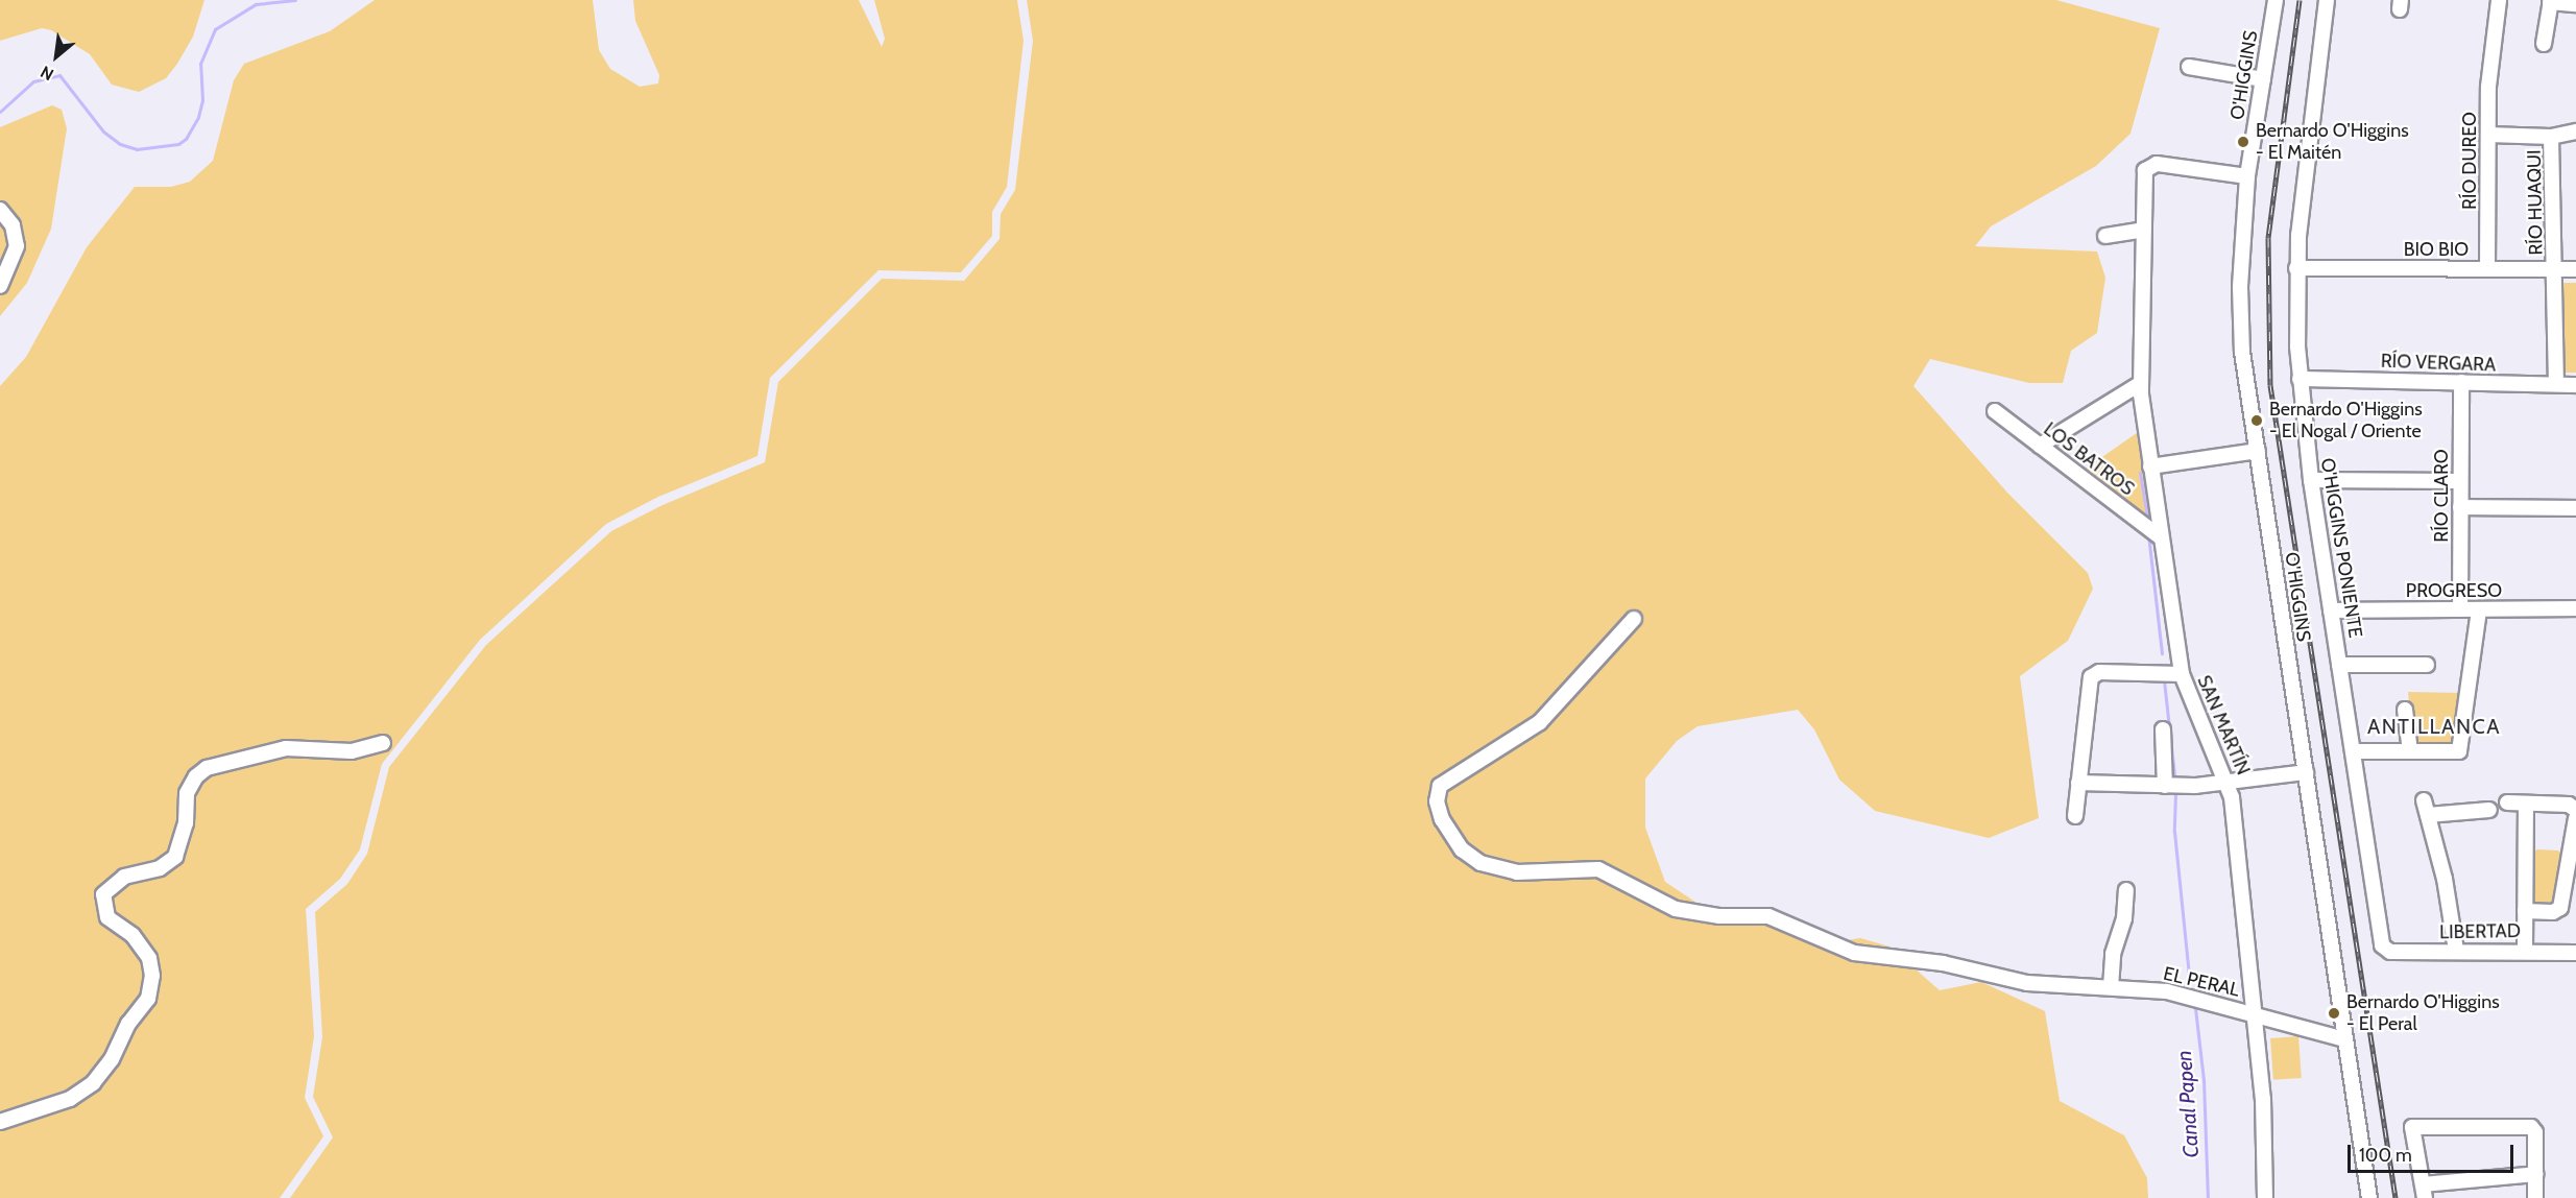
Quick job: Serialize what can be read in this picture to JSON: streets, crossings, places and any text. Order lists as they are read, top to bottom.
{
  "streets": {
    "street": [
      "O'HIGGINS",
      "RÍO DUREO",
      "RÍO HUAQUI",
      "BIO BIO",
      "RÍO VERGARA",
      "LOS BATROS",
      "RÍO CLARO",
      "O'HIGGINS PONIENTE",
      "PROGRESO",
      "SAN MARTÍN",
      "LIBERTAD",
      "EL PERAL"
    ]
  },
  "crossings": [
    ["O'HIGGINS", "SAN MARTÍN"],
    ["O'HIGGINS", "EL PERAL"],
    ["RÍO DUREO", "BIO BIO"],
    ["RÍO HUAQUI", "BIO BIO"],
    ["RÍO HUAQUI", "RÍO VERGARA"],
    ["BIO BIO", "O'HIGGINS PONIENTE"],
    ["RÍO VERGARA", "RÍO CLARO"],
    ["RÍO VERGARA", "O'HIGGINS PONIENTE"],
    ["LOS BATROS", "SAN MARTÍN"],
    ["RÍO CLARO", "PROGRESO"],
    ["O'HIGGINS PONIENTE", "PROGRESO"],
    ["O'HIGGINS PONIENTE", "LIBERTAD"],
    ["SAN MARTÍN", "EL PERAL"]
  ],
  "districts": ["ANTILLANCA"],
  "water": ["Canal Papen"],
  "places": ["Bernardo O'Higgins - El Maitén", "Bernardo O'Higgins - El Nogal / Oriente", "Bernardo O'Higgins - El Peral"],
  "scale_bar": "100 m",
  "north": "bottom left"
}
